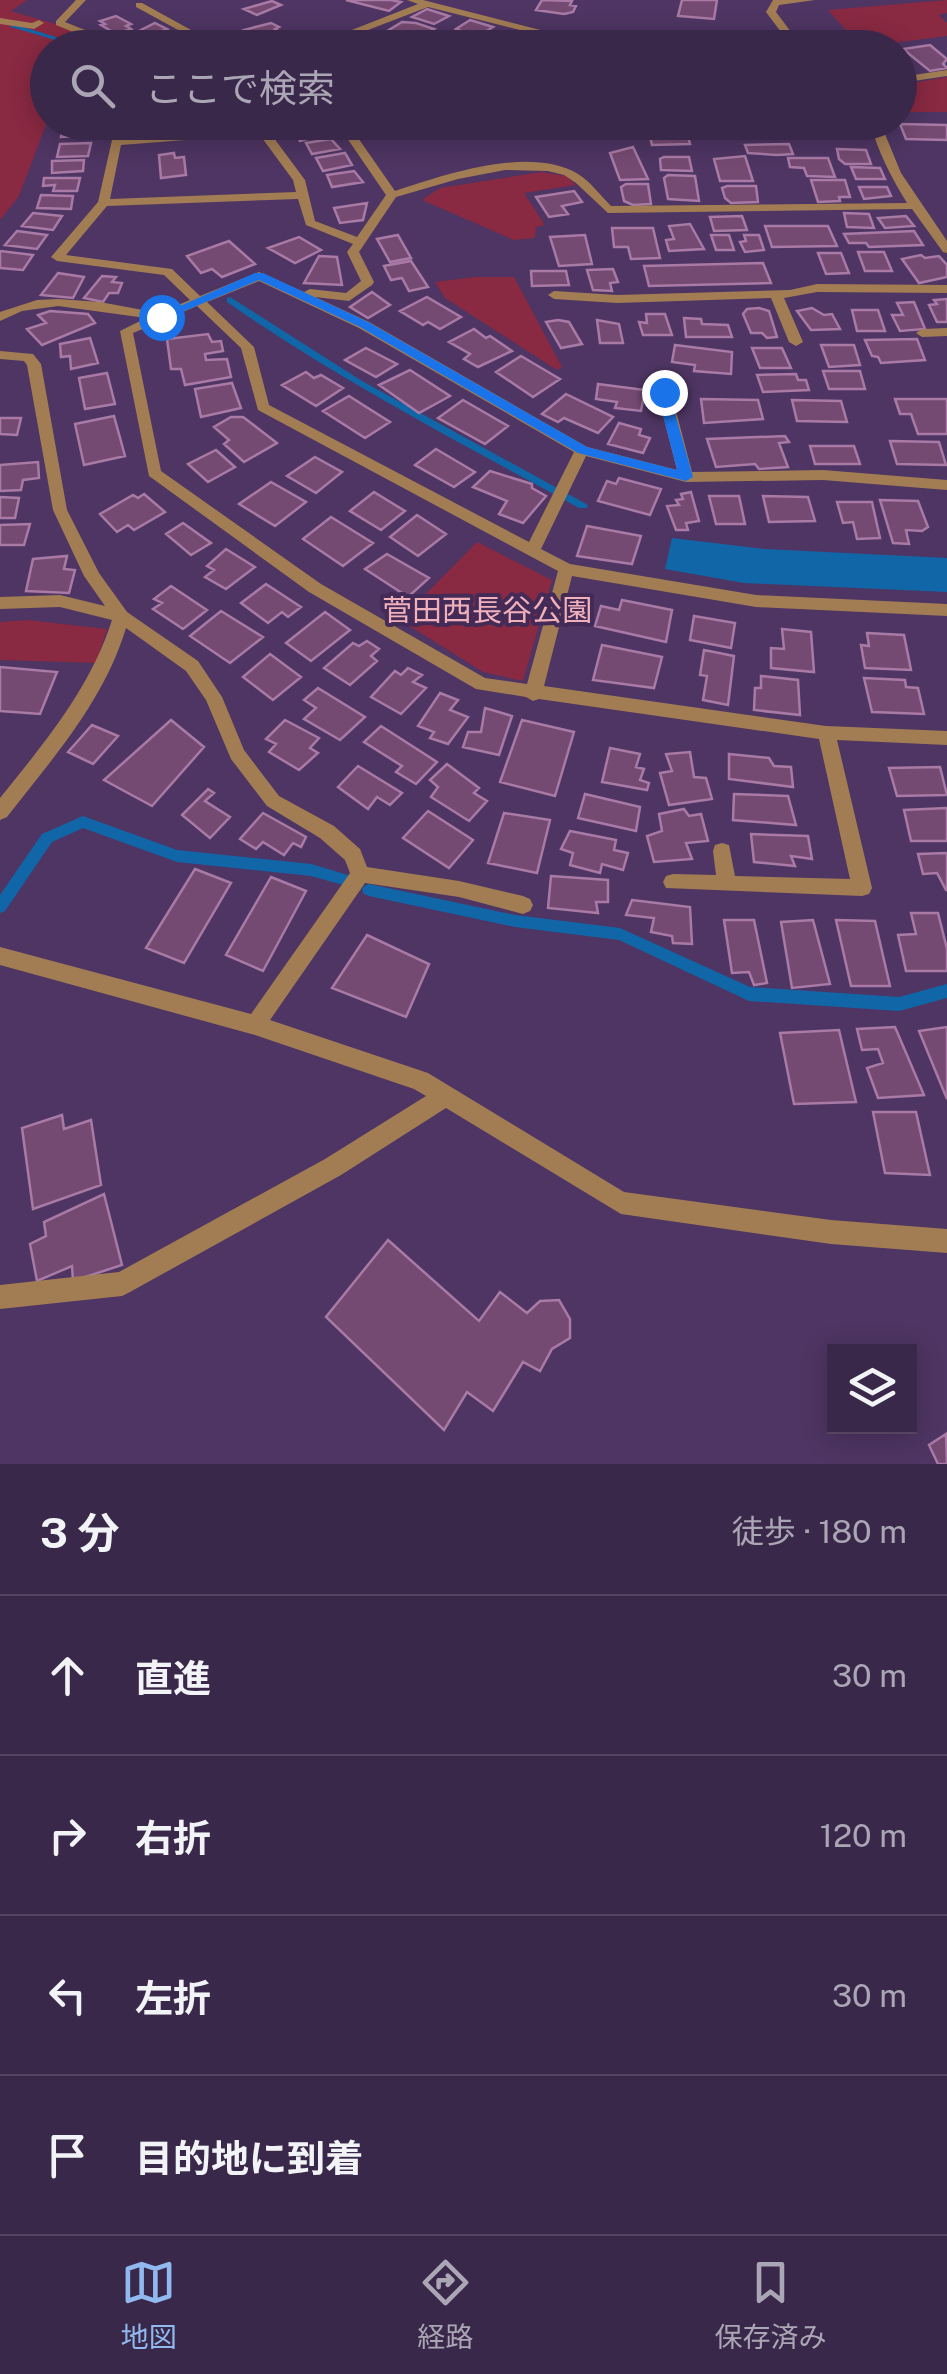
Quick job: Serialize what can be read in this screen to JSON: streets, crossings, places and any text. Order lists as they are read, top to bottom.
{
  "parks": ["菅田西長谷公園"],
  "page": {
    "search": "ここで検索",
    "heading": ["3 分", "徒歩 · 180 m"],
    "list": [
      ["直進", "30 m"],
      ["右折", "120 m"],
      ["左折", "30 m"],
      "目的地に到着"
    ],
    "nav": ["地図", "経路", "保存済み"]
  }
}
